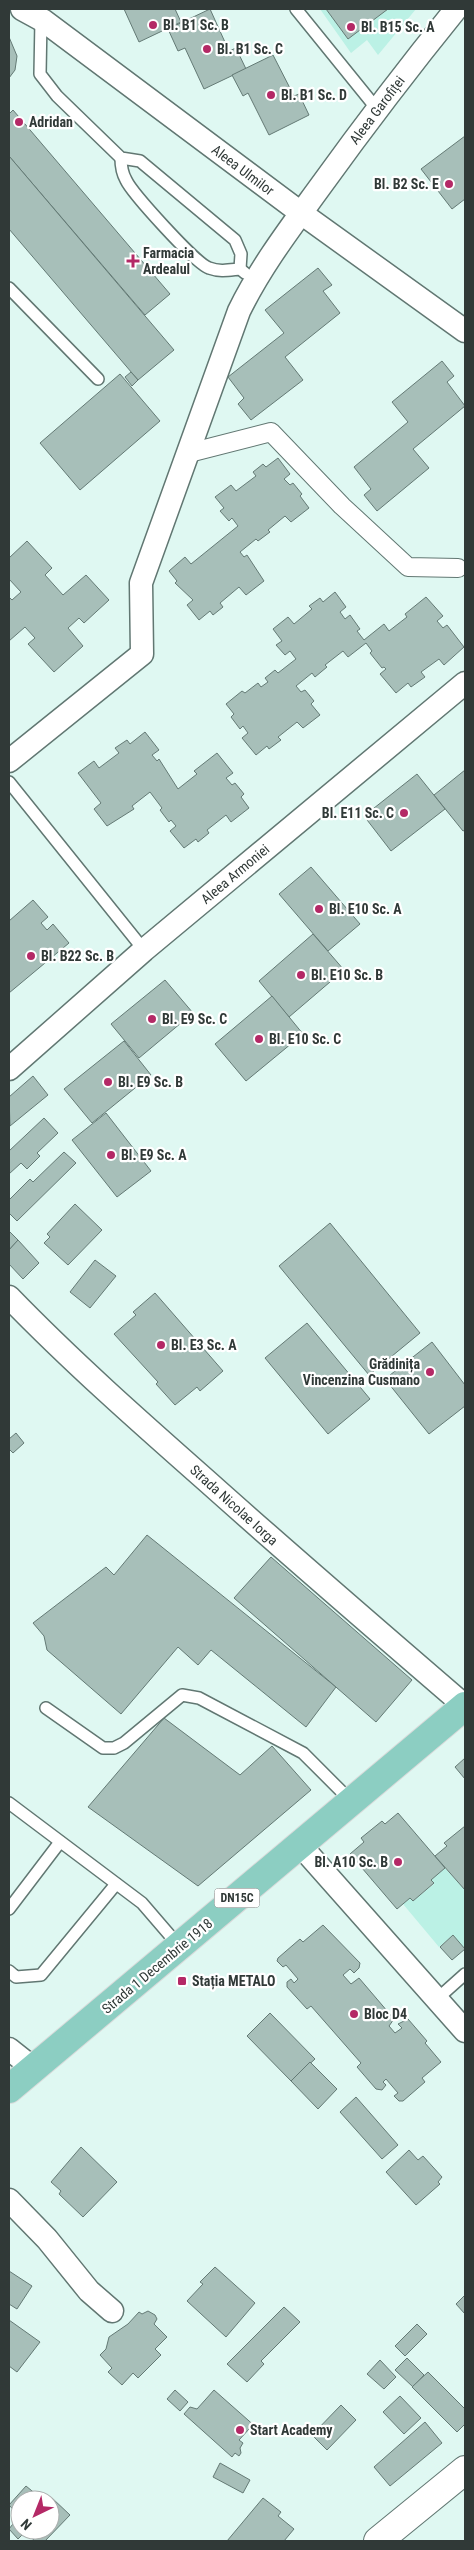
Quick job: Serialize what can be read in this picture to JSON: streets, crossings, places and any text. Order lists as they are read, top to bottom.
{
  "streets": {
    "main road": ["DN15C", "Strada 1 Decembrie 1918"],
    "street": [
      "Aleea Garofiței",
      "Aleea Ulmilor",
      "Aleea Armoniei",
      "Strada Nicolae Iorga"
    ]
  },
  "crossings": [
    ["Aleea Garofiței", "Aleea Ulmilor"],
    ["Strada Nicolae Iorga", "Strada 1 Decembrie 1918"]
  ],
  "places": {
    "other": [
      "Bl. B1 Sc. B",
      "Bl. B15 Sc. A",
      "Bl. B1 Sc. C",
      "Bl. B1 Sc. D",
      "Adridan",
      "Bl. B2 Sc. E",
      "Bl. E11 Sc. C",
      "Bl. E10 Sc. A",
      "Bl. B22 Sc. B",
      "Bl. E10 Sc. B",
      "Bl. E9 Sc. C",
      "Bl. E10 Sc. C",
      "Bl. E9 Sc. B",
      "Bl. E9 Sc. A",
      "Bl. E3 Sc. A",
      "Grădinița Vincenzina Cusmano",
      "Bl. A10 Sc. B",
      "Bloc D4",
      "Start Academy"
    ],
    "health": ["Farmacia Ardealul"],
    "transit": ["Stația METALO"]
  },
  "north": "bottom left"
}
